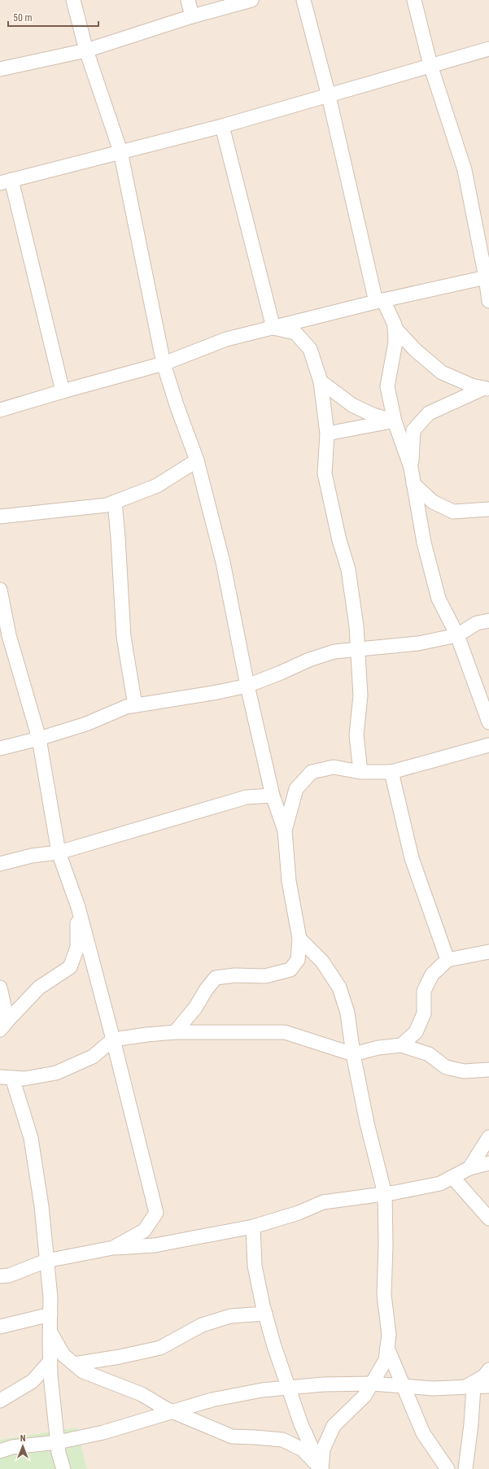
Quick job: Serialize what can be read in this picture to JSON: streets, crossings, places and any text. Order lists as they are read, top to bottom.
{
  "scale_bar": "50 m",
  "north": "top"
}
